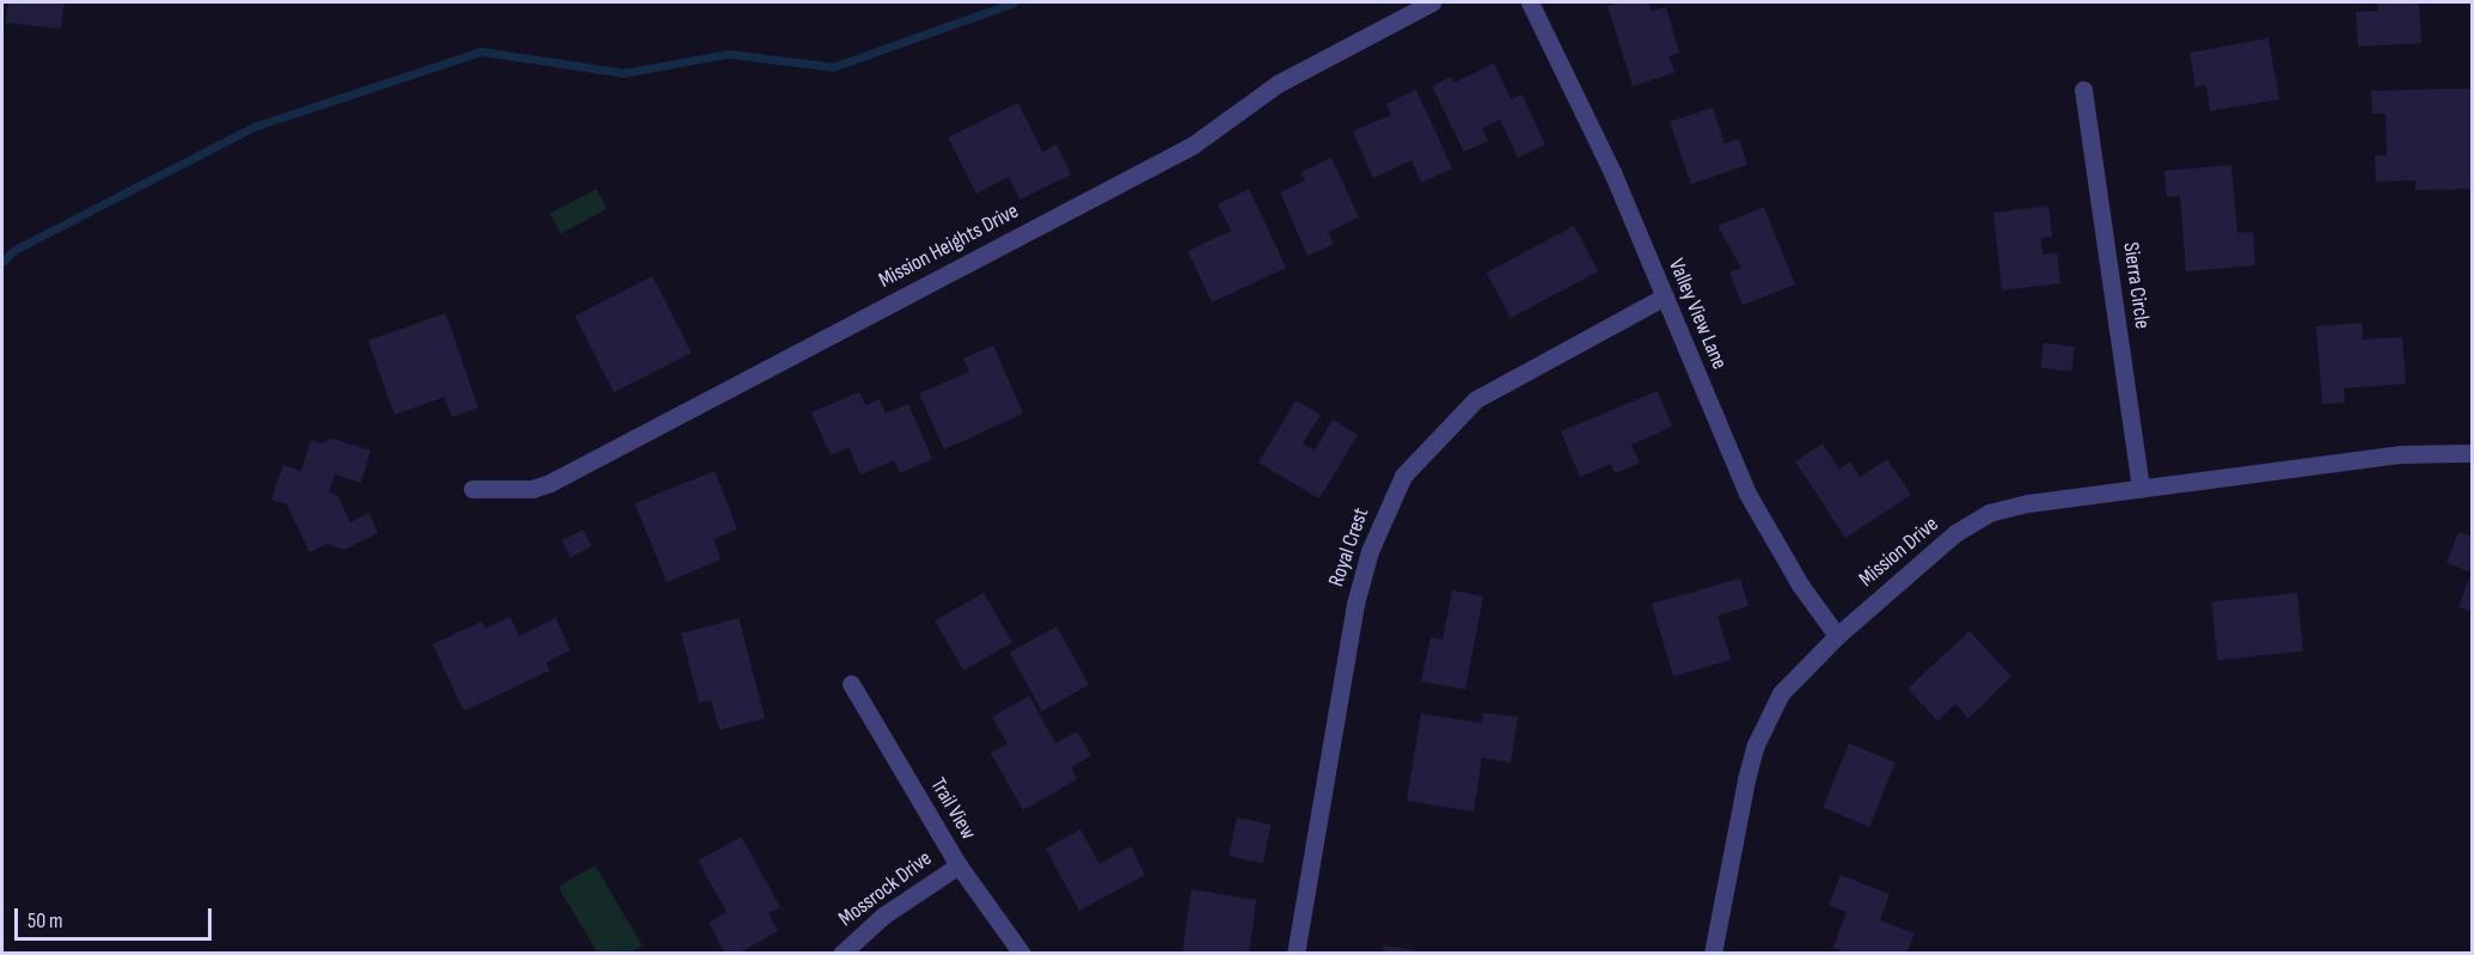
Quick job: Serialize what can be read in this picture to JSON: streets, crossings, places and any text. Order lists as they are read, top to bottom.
{
  "streets": {
    "street": [
      "Mission Heights Drive",
      "Sierra Circle",
      "Valley View Lane",
      "Royal Crest",
      "Mission Drive",
      "Trail View",
      "Mossrock Drive"
    ]
  },
  "crossings": [
    ["Sierra Circle", "Mission Drive"],
    ["Valley View Lane", "Royal Crest"],
    ["Valley View Lane", "Mission Drive"],
    ["Trail View", "Mossrock Drive"]
  ],
  "scale_bar": "50 m"
}
